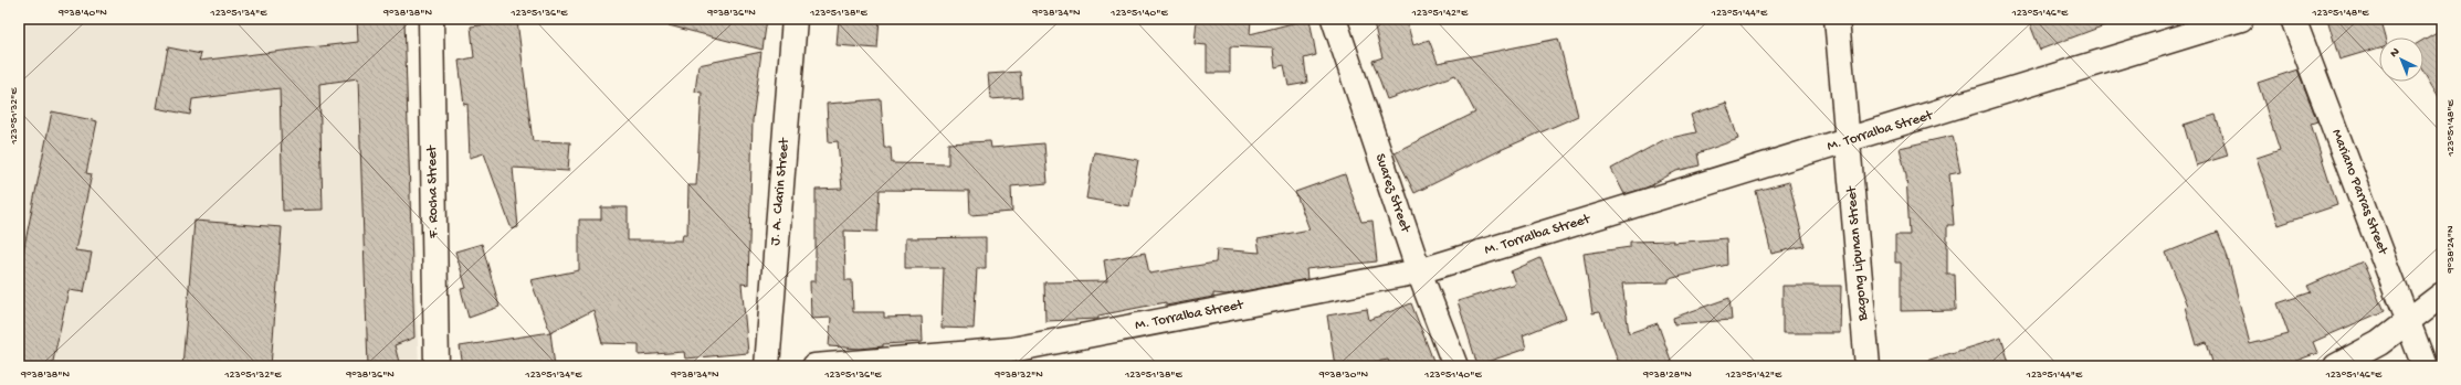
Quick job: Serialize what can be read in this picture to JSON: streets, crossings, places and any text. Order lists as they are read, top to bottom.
{
  "streets": {
    "street": [
      "M. Torralba Street",
      "F. Rocha Street",
      "J. A. Clarin Street",
      "Mariano Parras Street",
      "Suarez Street",
      "Bagong Lipunan Street"
    ]
  },
  "crossings": [
    ["M. Torralba Street", "Suarez Street"],
    ["M. Torralba Street", "Bagong Lipunan Street"]
  ],
  "north": "top left",
  "coordinates": [
    "9°38'40\"N",
    "123°51'34\"E",
    "9°38'38\"N",
    "123°51'36\"E",
    "9°38'36\"N",
    "123°51'38\"E",
    "9°38'34\"N",
    "123°51'40\"E",
    "123°51'42\"E",
    "123°51'44\"E",
    "123°51'46\"E",
    "123°51'48\"E",
    "123°51'32\"E",
    "9°38'24\"N",
    "9°38'32\"N",
    "9°38'30\"N",
    "9°38'28\"N"
  ]
}
